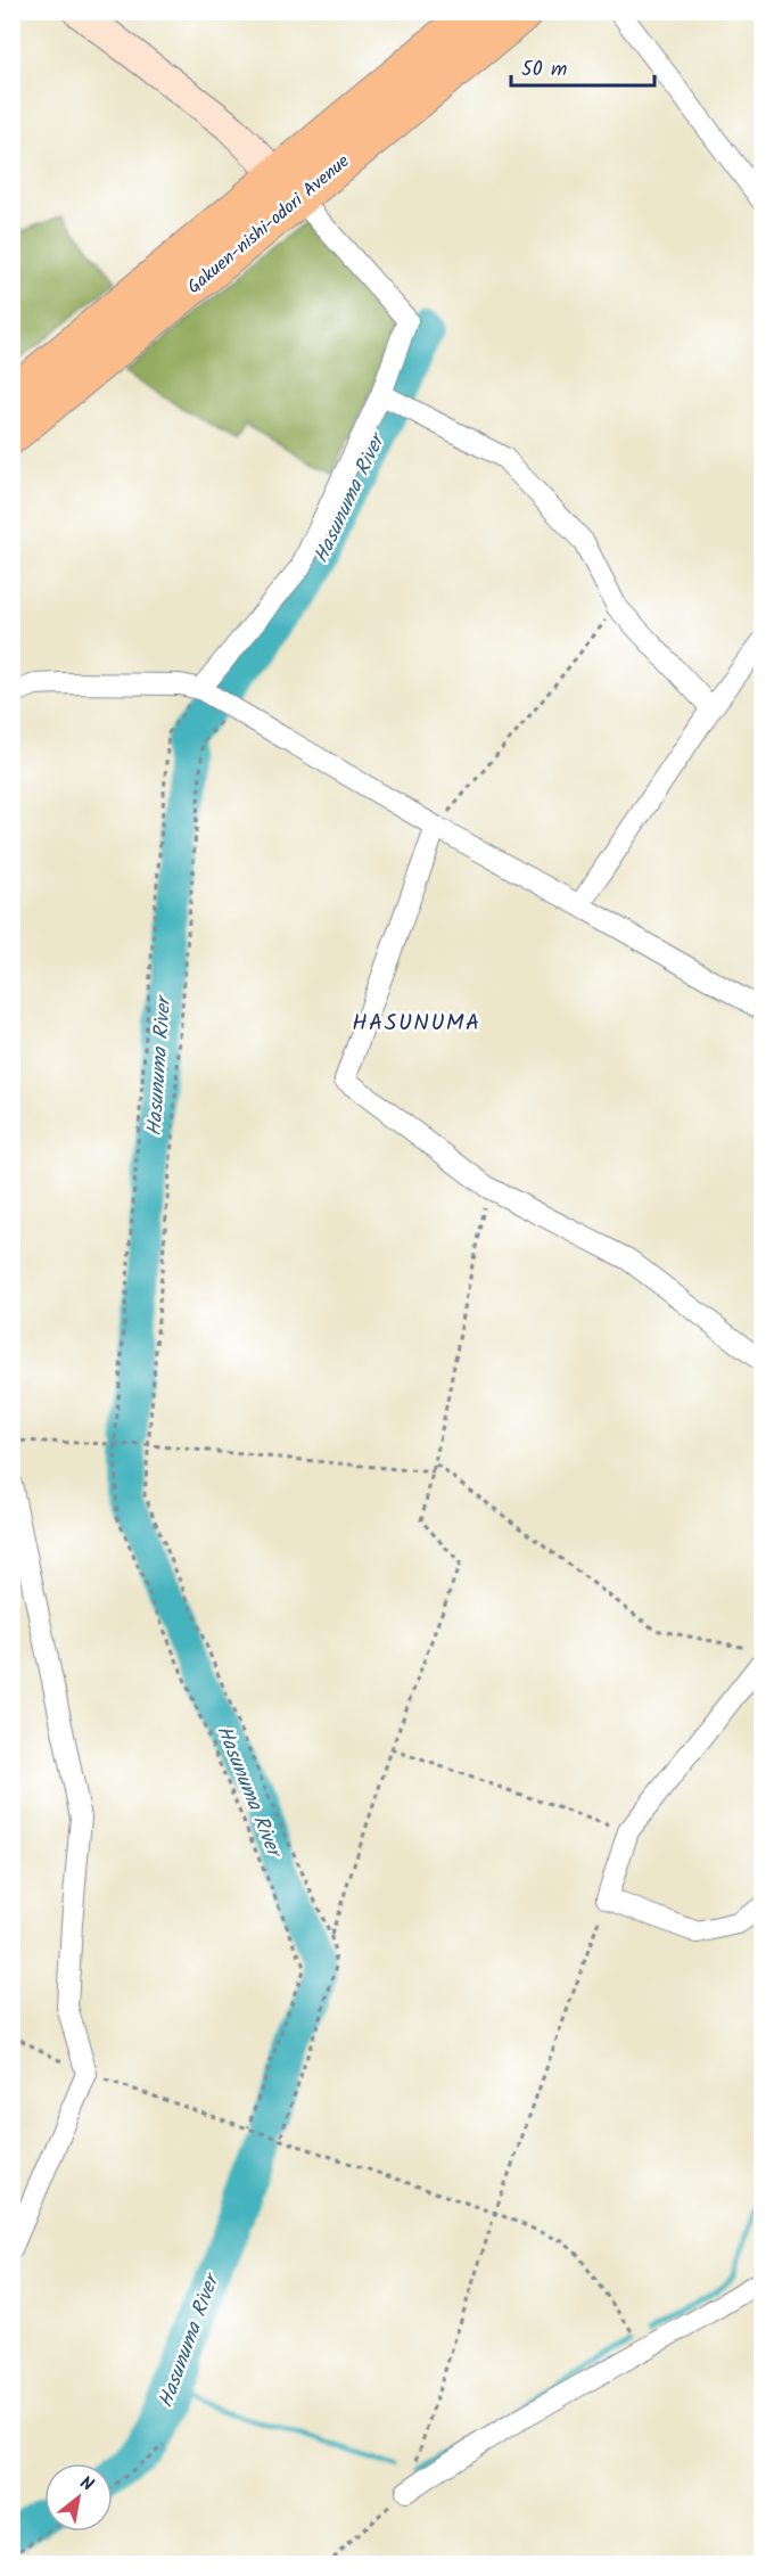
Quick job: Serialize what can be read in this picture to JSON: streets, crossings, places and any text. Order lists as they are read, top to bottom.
{
  "streets": {
    "highway": ["Gakuen-nishi-odori Avenue"]
  },
  "districts": ["HASUNUMA"],
  "water": ["Hasunuma River"],
  "scale_bar": "50 m",
  "north": "top right"
}
